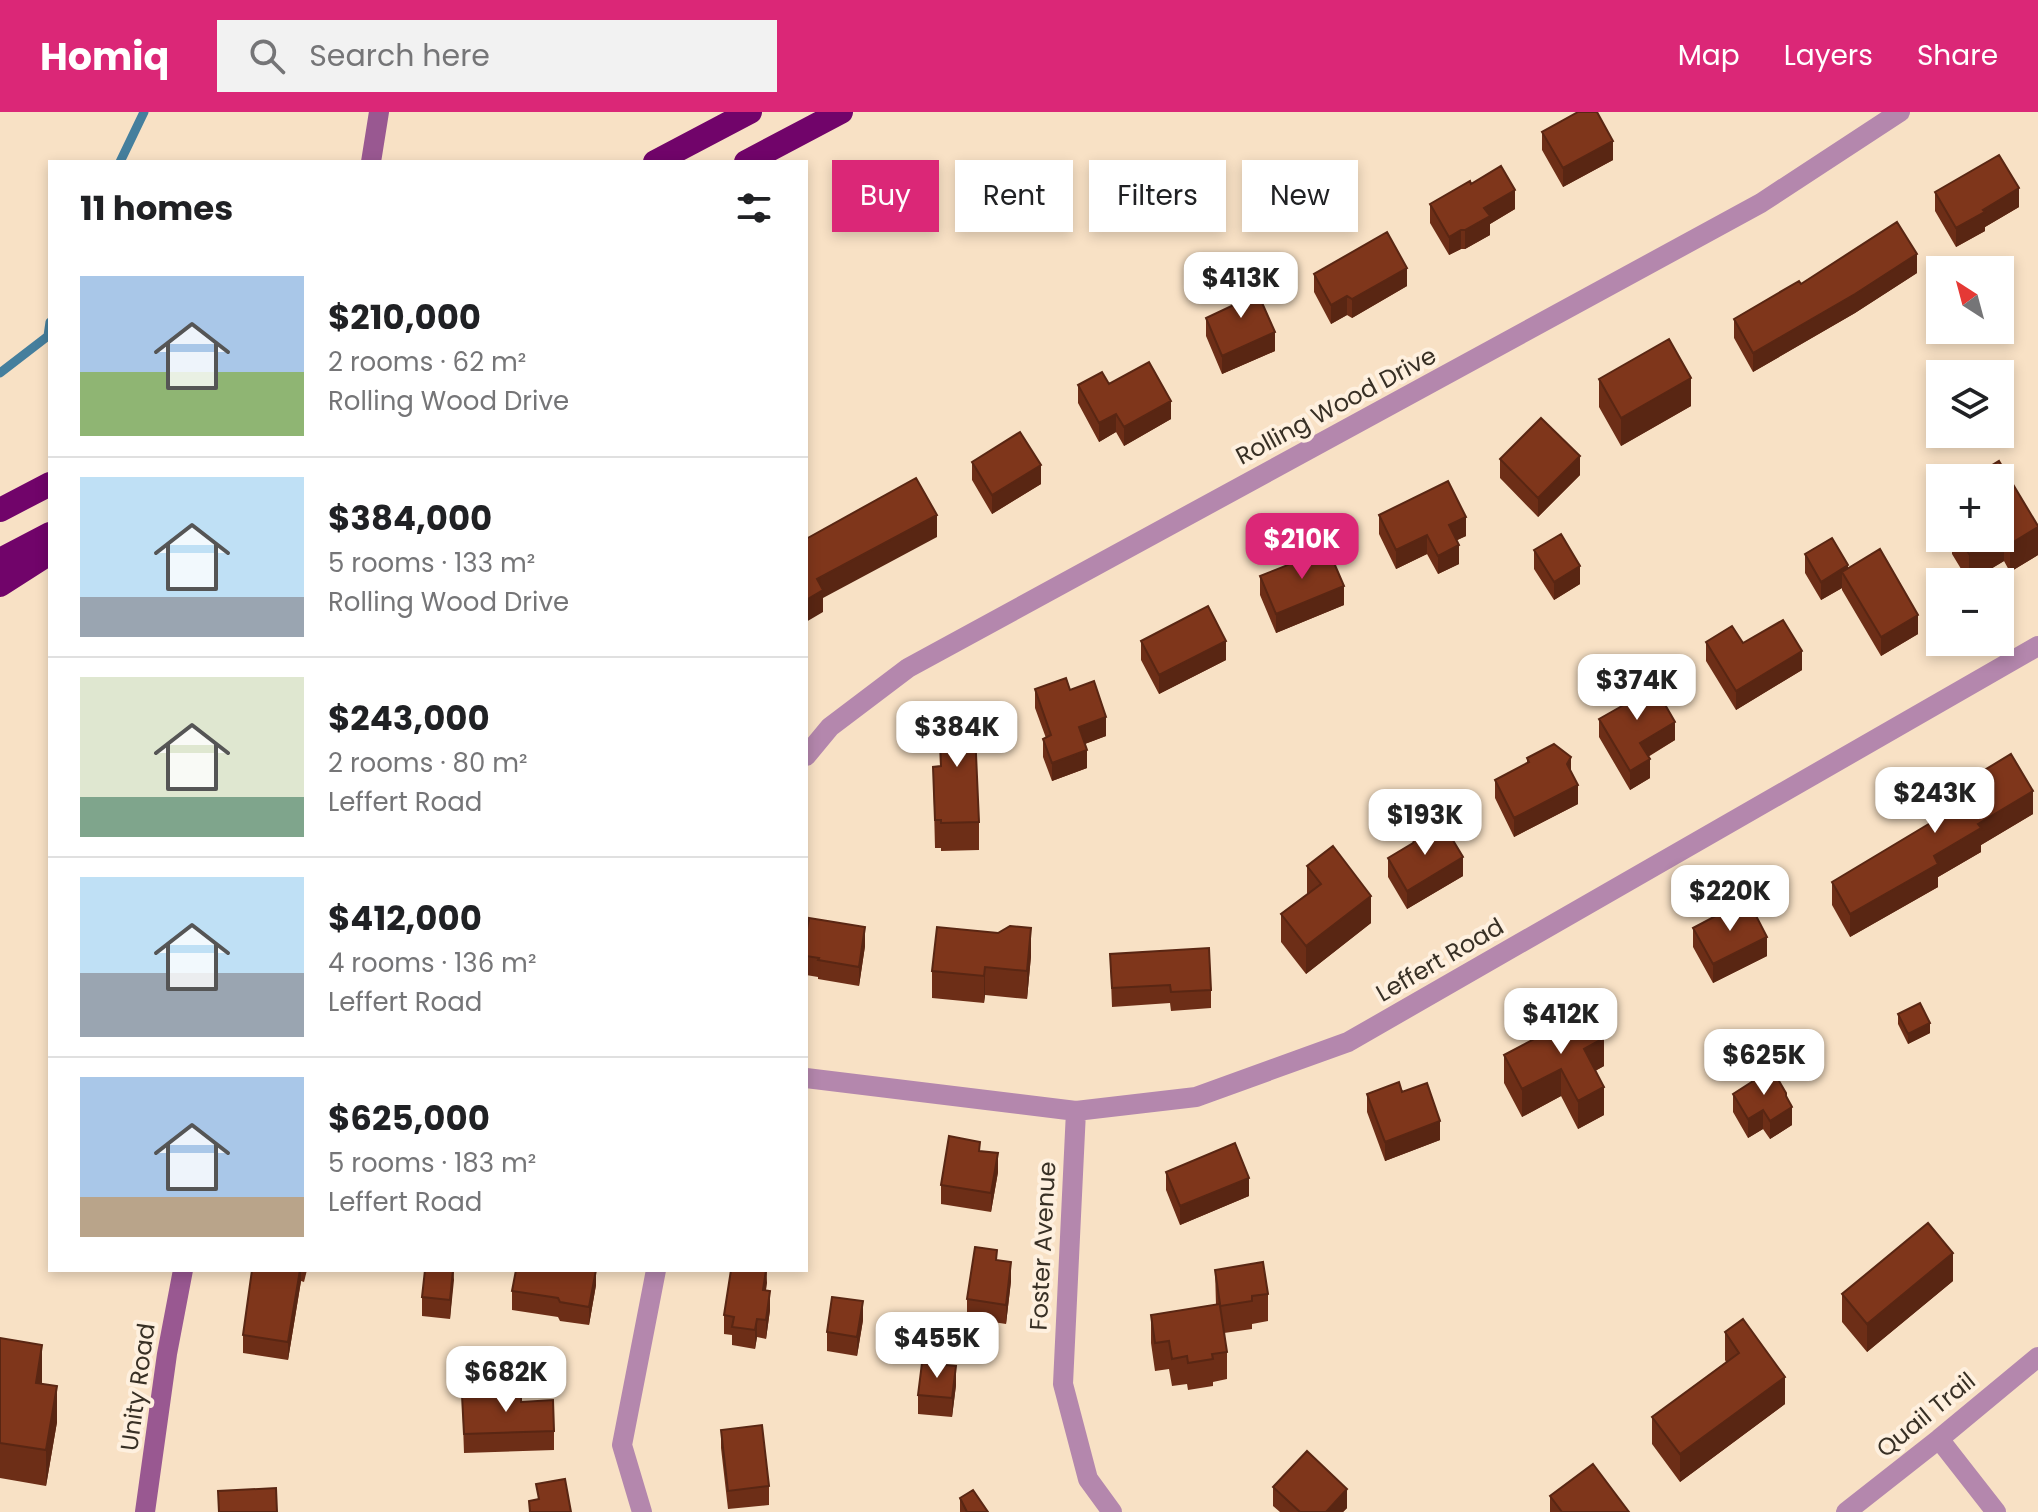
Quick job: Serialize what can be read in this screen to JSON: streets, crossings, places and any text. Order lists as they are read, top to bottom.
{
  "streets": {
    "main road": ["Unity Road"],
    "street": [
      "Rolling Wood Drive",
      "Leffert Road",
      "Foster Avenue",
      "Quail Trail"
    ]
  },
  "crossings": [
    ["Leffert Road", "Foster Avenue"]
  ],
  "north": "top left",
  "page": {
    "header": "Homiq",
    "search": "Search here",
    "nav": ["Map", "Layers", "Share"],
    "chip": [
      "Buy",
      "Rent",
      "Filters",
      "New"
    ],
    "heading": "11 homes",
    "price": [
      "$413K",
      "$210K",
      "$374K",
      "$384K",
      "$243K",
      "$193K",
      "$220K",
      "$412K",
      "$625K",
      "$455K",
      "$682K"
    ],
    "map_buttons": ["+", "−"],
    "list": [
      {
        "name": "$210,000",
        "note": "2 rooms · 62 m² · Rolling Wood Drive"
      },
      {
        "name": "$384,000",
        "note": "5 rooms · 133 m² · Rolling Wood Drive"
      },
      {
        "name": "$243,000",
        "note": "2 rooms · 80 m² · Leffert Road"
      },
      {
        "name": "$412,000",
        "note": "4 rooms · 136 m² · Leffert Road"
      },
      {
        "name": "$625,000",
        "note": "5 rooms · 183 m² · Leffert Road"
      }
    ]
  }
}
